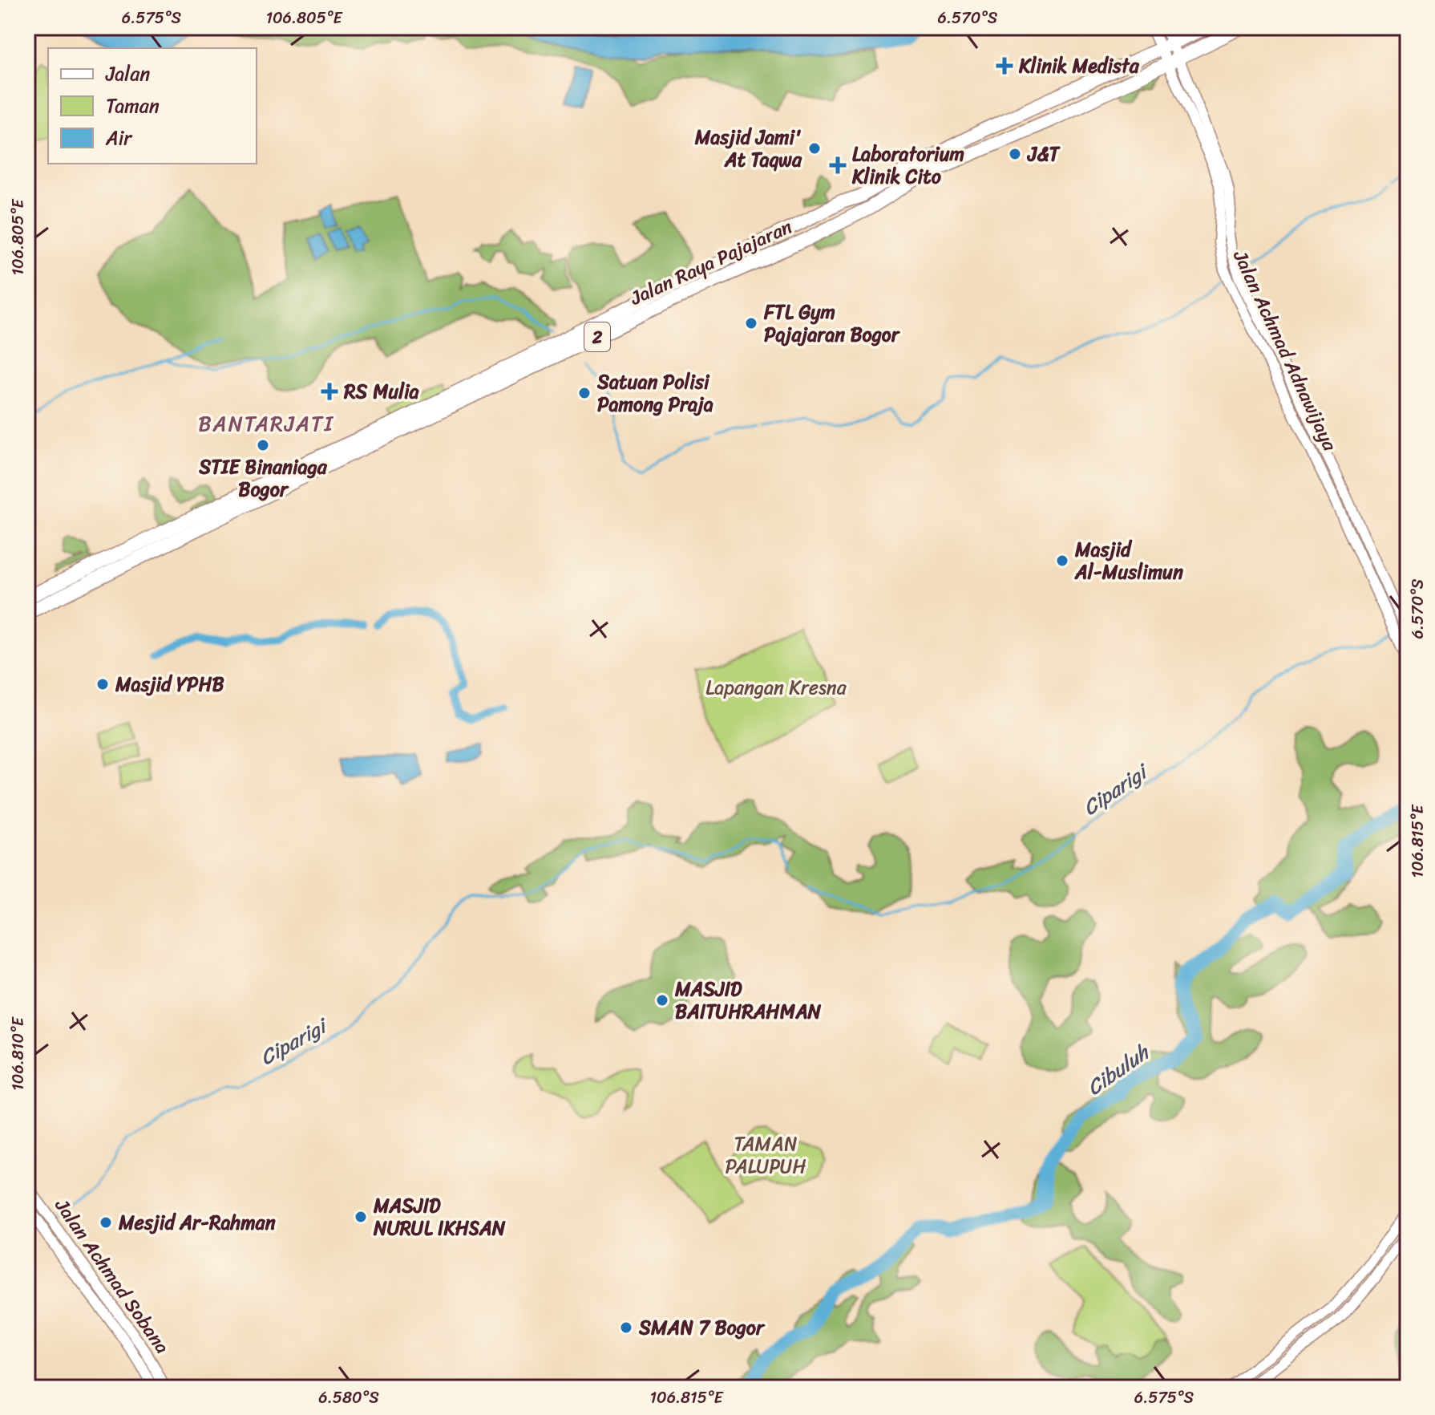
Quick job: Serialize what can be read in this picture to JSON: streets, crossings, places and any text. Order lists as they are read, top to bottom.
{
  "streets": {
    "highway": ["Jalan Raya Pajajaran", "2"],
    "main road": ["Jalan Achmad Adnawijaya", "Jalan Achmad Sobana"]
  },
  "crossings": [
    ["Jalan Raya Pajajaran", "2"],
    ["Jalan Raya Pajajaran", "Jalan Achmad Adnawijaya"],
    ["2", "Jalan Achmad Adnawijaya"]
  ],
  "districts": ["BANTARJATI"],
  "water": ["Ciparigi", "Cibuluh"],
  "parks": ["Lapangan Kresna", "TAMAN PALUPUH"],
  "places": {
    "health": ["Klinik Medista", "Laboratorium Klinik Cito", "RS Mulia"],
    "other": [
      "Masjid Jami' At Taqwa",
      "J&T",
      "FTL Gym Pajajaran Bogor",
      "Satuan Polisi Pamong Praja",
      "STIE Binaniaga Bogor",
      "Masjid Al-Muslimun",
      "Masjid YPHB",
      "MASJID BAITUHRAHMAN",
      "MASJID NURUL IKHSAN",
      "Mesjid Ar-Rahman",
      "SMAN 7 Bogor"
    ]
  },
  "legend": ["Jalan", "Taman", "Air"],
  "coordinates": [
    "6.575°S",
    "106.805°E",
    "6.570°S",
    "106.815°E",
    "106.810°E",
    "6.580°S"
  ]
}
